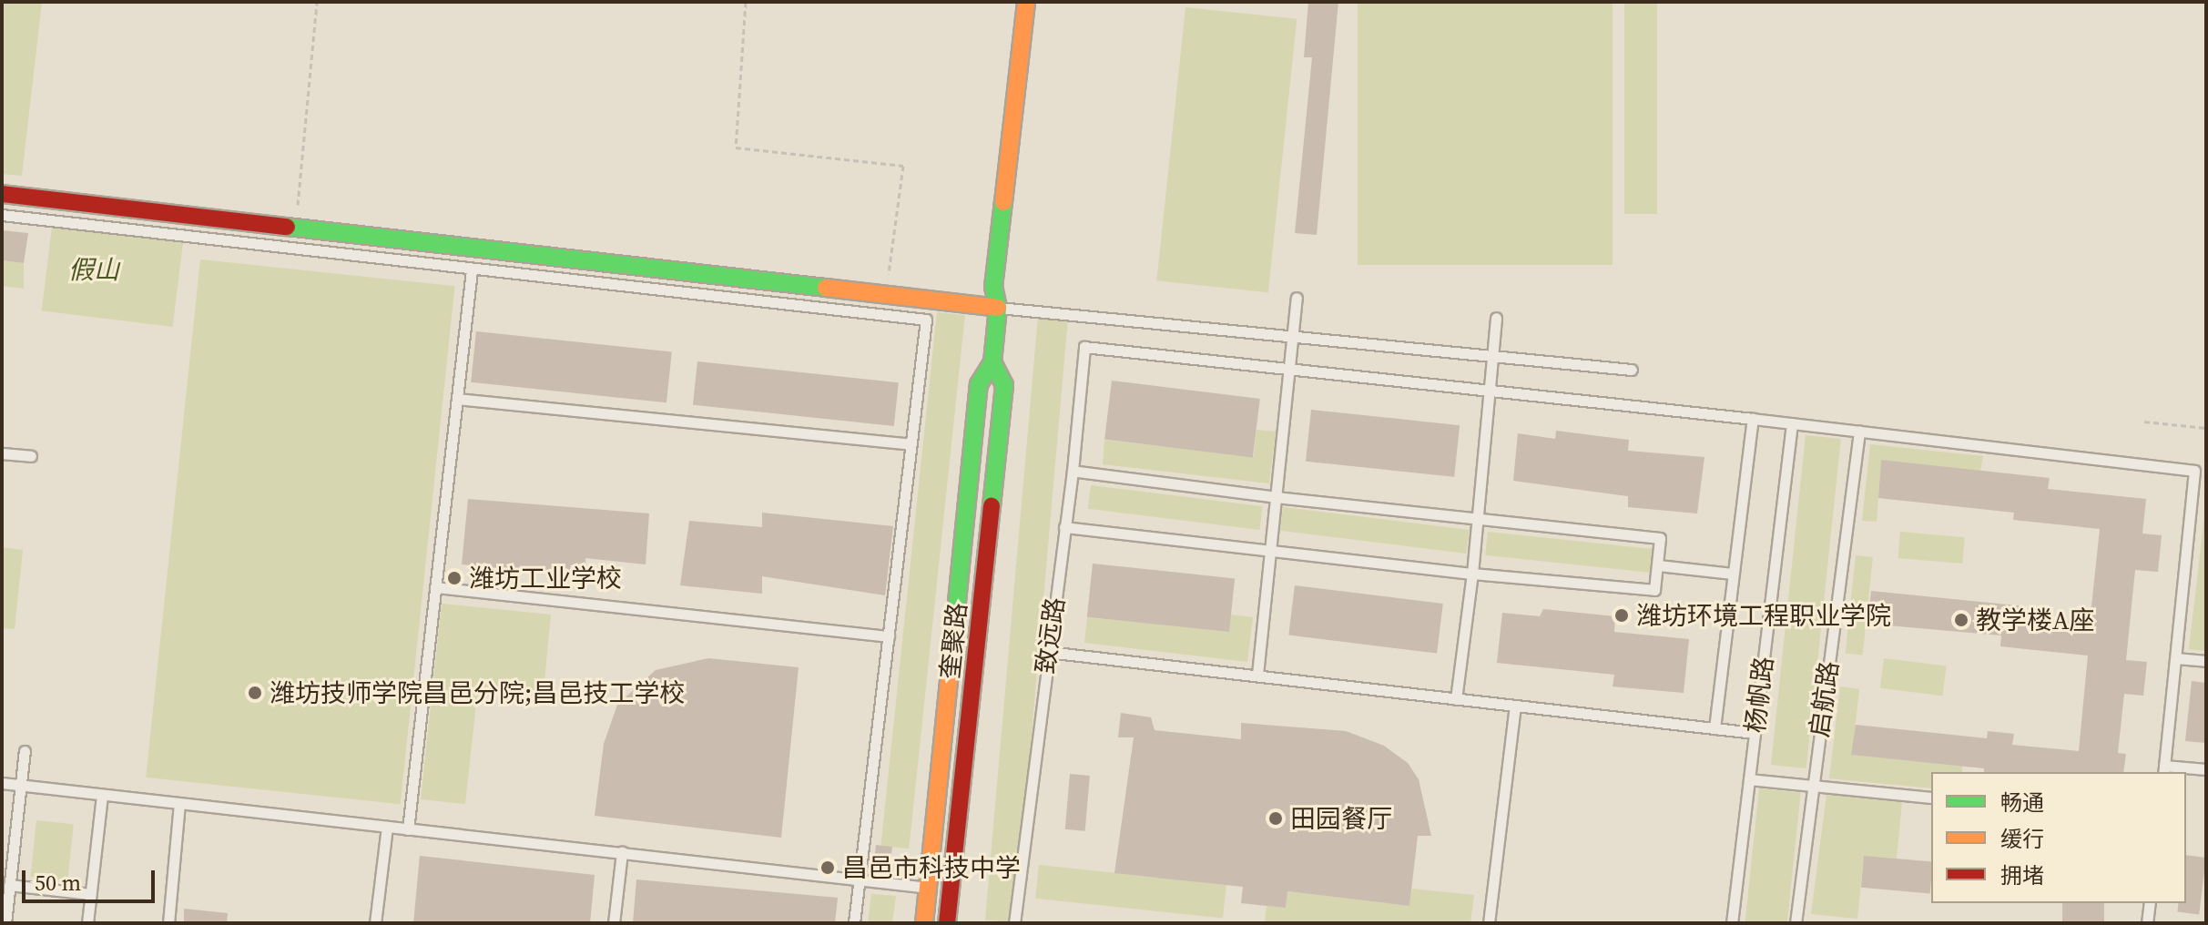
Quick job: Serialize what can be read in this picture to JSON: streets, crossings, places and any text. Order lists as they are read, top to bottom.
{
  "streets": {
    "street": ["奎聚路"],
    "lane": ["致远路", "杨帆路", "启航路"]
  },
  "parks": ["假山"],
  "places": [
    "潍坊工业学校",
    "潍坊环境工程职业学院",
    "教学楼A座",
    "潍坊技师学院昌邑分院;昌邑技工学校",
    "田园餐厅",
    "昌邑市科技中学"
  ],
  "legend": ["畅通", "缓行", "拥堵"],
  "scale_bar": "50 m"
}
